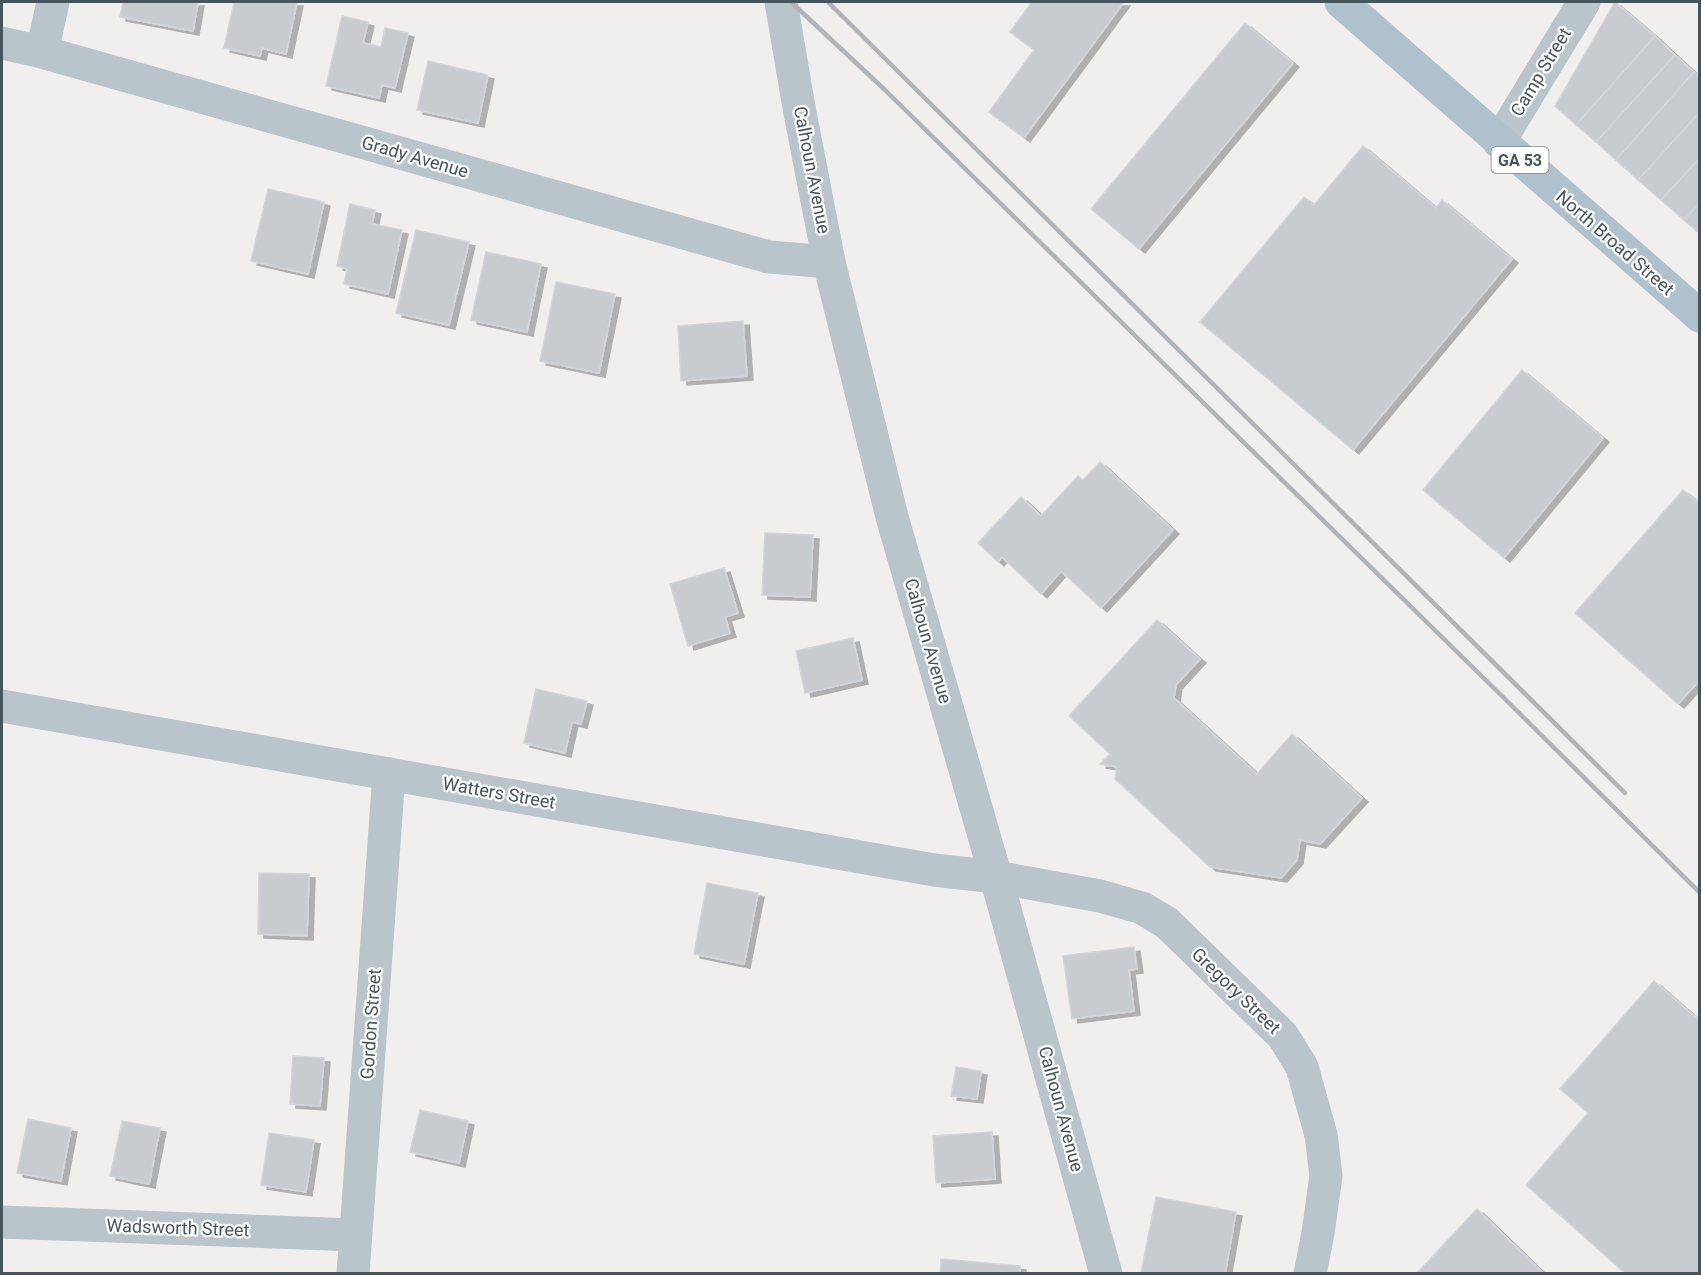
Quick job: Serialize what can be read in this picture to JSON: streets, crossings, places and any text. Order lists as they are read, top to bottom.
{
  "streets": {
    "main road": ["GA 53", "North Broad Street"],
    "street": [
      "Camp Street",
      "Grady Avenue",
      "Calhoun Avenue",
      "Watters Street",
      "Gregory Street",
      "Gordon Street",
      "Wadsworth Street"
    ]
  },
  "crossings": [
    ["Camp Street", "North Broad Street"],
    ["Grady Avenue", "Calhoun Avenue"],
    ["Calhoun Avenue", "Watters Street"],
    ["Calhoun Avenue", "Gregory Street"],
    ["Watters Street", "Gregory Street"],
    ["Watters Street", "Gordon Street"],
    ["Gordon Street", "Wadsworth Street"]
  ]
}
